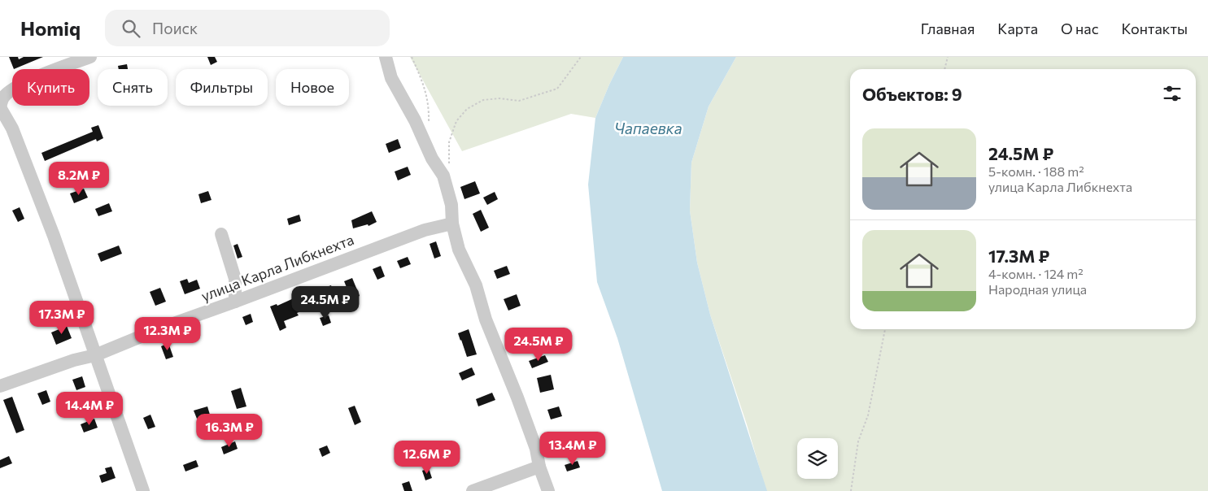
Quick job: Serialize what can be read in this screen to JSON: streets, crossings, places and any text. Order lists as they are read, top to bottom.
{
  "streets": {
    "street": ["улица Карла Либкнехта"]
  },
  "water": ["Чапаевка"],
  "page": {
    "header": "Homiq",
    "search": "Поиск",
    "nav": [
      "Главная",
      "Карта",
      "О нас",
      "Контакты"
    ],
    "chip": [
      "Купить",
      "Снять",
      "Фильтры",
      "Новое"
    ],
    "heading": "Объектов: 9",
    "list": [
      {
        "name": "24.5M ₽",
        "note": "5-комн. · 188 m² · улица Карла Либкнехта"
      },
      {
        "name": "17.3M ₽",
        "note": "4-комн. · 124 m² · Народная улица"
      }
    ],
    "price": [
      "8.2M ₽",
      "24.5M ₽",
      "17.3M ₽",
      "12.3M ₽",
      "24.5M ₽",
      "14.4M ₽",
      "16.3M ₽",
      "13.4M ₽",
      "12.6M ₽"
    ]
  }
}
